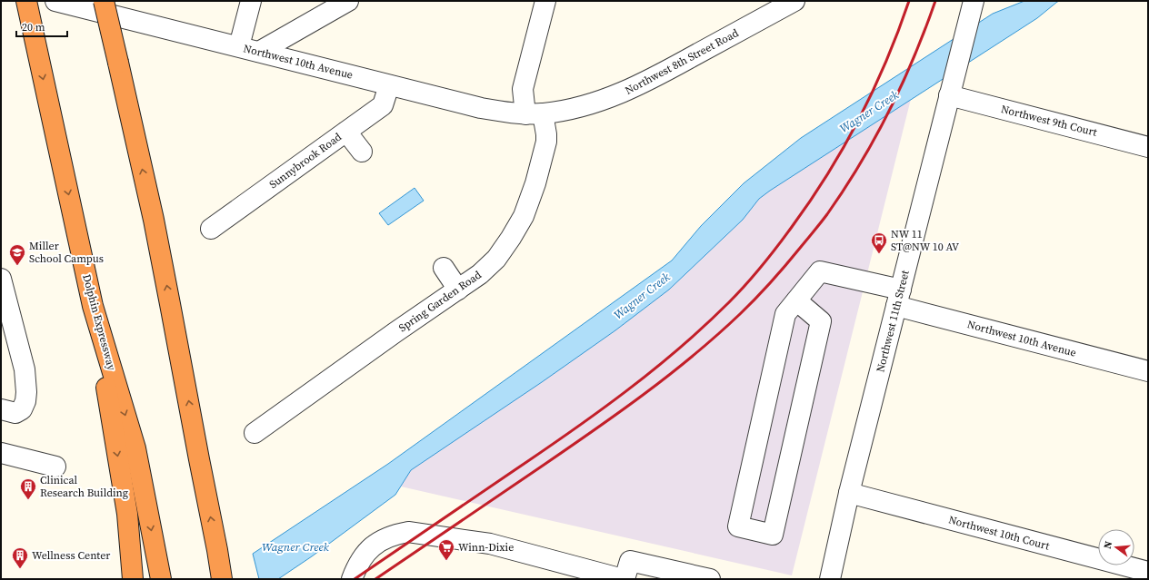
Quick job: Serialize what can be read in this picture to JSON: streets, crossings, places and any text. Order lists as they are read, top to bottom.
{
  "streets": {
    "highway": ["Dolphin Expressway"],
    "street": [
      "Northwest 10th Avenue",
      "Northwest 8th Street Road",
      "Northwest 9th Court",
      "Sunnybrook Road",
      "Spring Garden Road",
      "Northwest 11th Street",
      "Northwest 10th Court"
    ]
  },
  "crossings": [
    ["Northwest 10th Avenue", "Northwest 8th Street Road"],
    ["Northwest 10th Avenue", "Sunnybrook Road"],
    ["Northwest 10th Avenue", "Spring Garden Road"],
    ["Northwest 10th Avenue", "Northwest 11th Street"],
    ["Northwest 8th Street Road", "Spring Garden Road"],
    ["Northwest 9th Court", "Northwest 11th Street"],
    ["Northwest 11th Street", "Northwest 10th Court"]
  ],
  "water": ["Wagner Creek"],
  "places": {
    "bus stop": ["NW 11 ST@NW 10 AV"],
    "school or university": ["Miller School Campus"],
    "building": ["Clinical Research Building", "Wellness Center"],
    "supermarket": ["Winn-Dixie"]
  },
  "scale_bar": "20 m",
  "north": "left"
}
